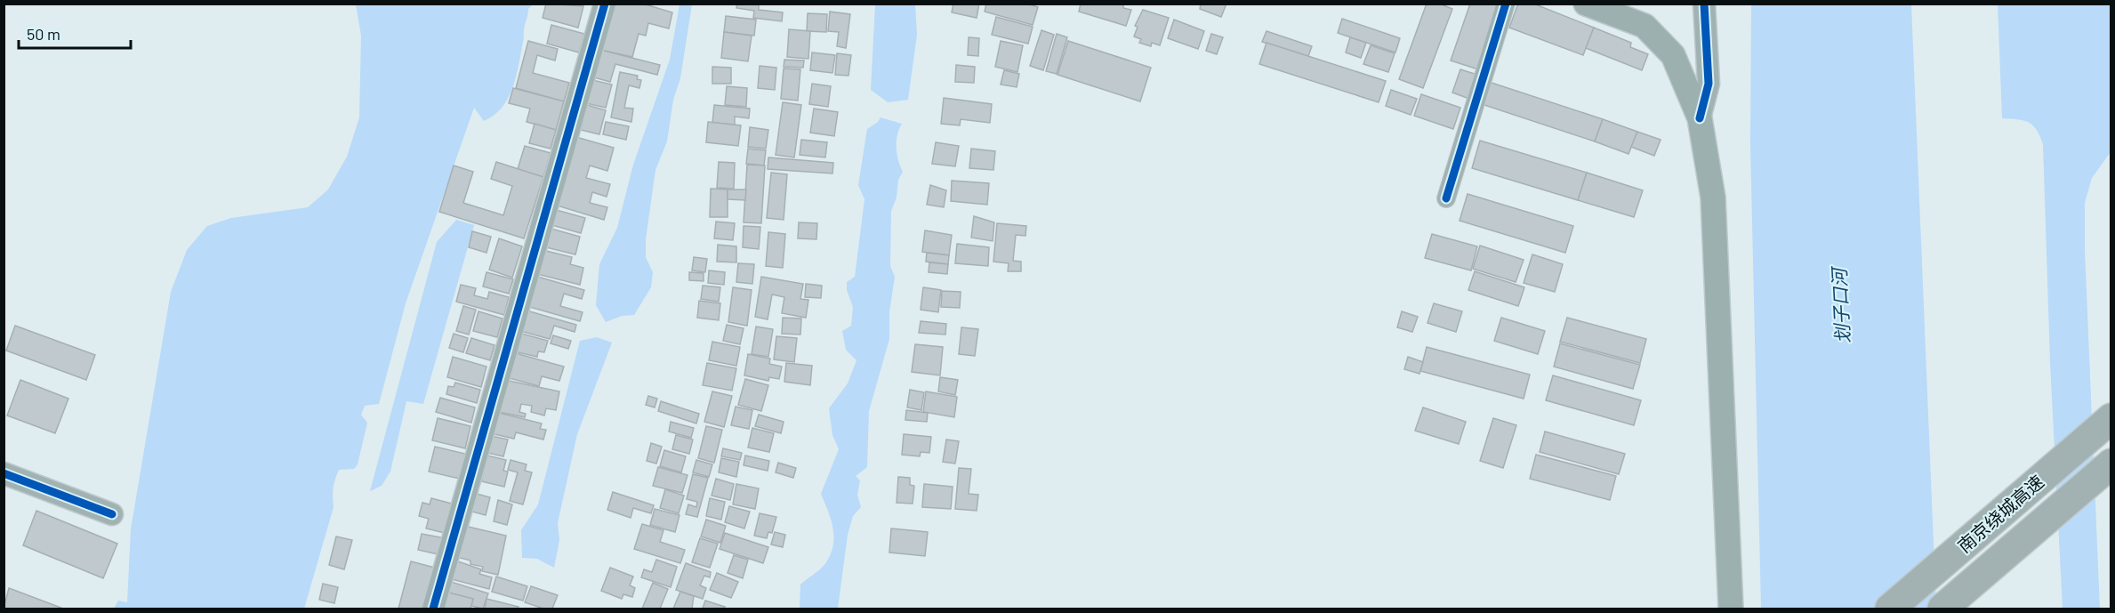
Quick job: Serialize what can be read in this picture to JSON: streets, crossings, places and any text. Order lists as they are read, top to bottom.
{
  "streets": {
    "highway": ["南京绕城高速"]
  },
  "water": ["划子口河"],
  "scale_bar": "50 m"
}
